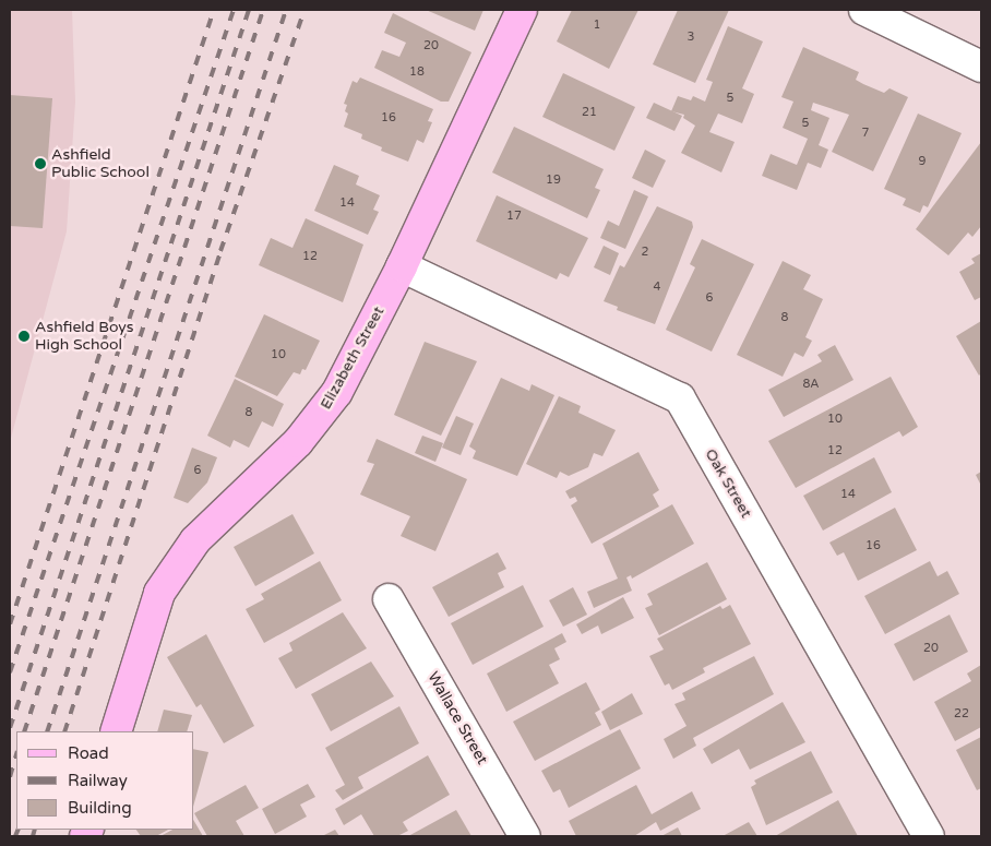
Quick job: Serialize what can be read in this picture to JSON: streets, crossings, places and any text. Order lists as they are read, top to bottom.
{
  "streets": {
    "main road": ["Elizabeth Street"],
    "street": ["Oak Street", "Wallace Street"]
  },
  "crossings": [
    ["Elizabeth Street", "Oak Street"]
  ],
  "places": ["Ashfield Public School", "Ashfield Boys High School"],
  "house_numbers": [
    "1",
    "3",
    "20",
    "18",
    "5",
    "21",
    "16",
    "5",
    "7",
    "9",
    "19",
    "14",
    "17",
    "2",
    "12",
    "4",
    "6",
    "8",
    "10",
    "8A",
    "8",
    "10",
    "12",
    "6",
    "14",
    "16",
    "20",
    "22"
  ],
  "legend": ["Road", "Railway", "Building"]
}
